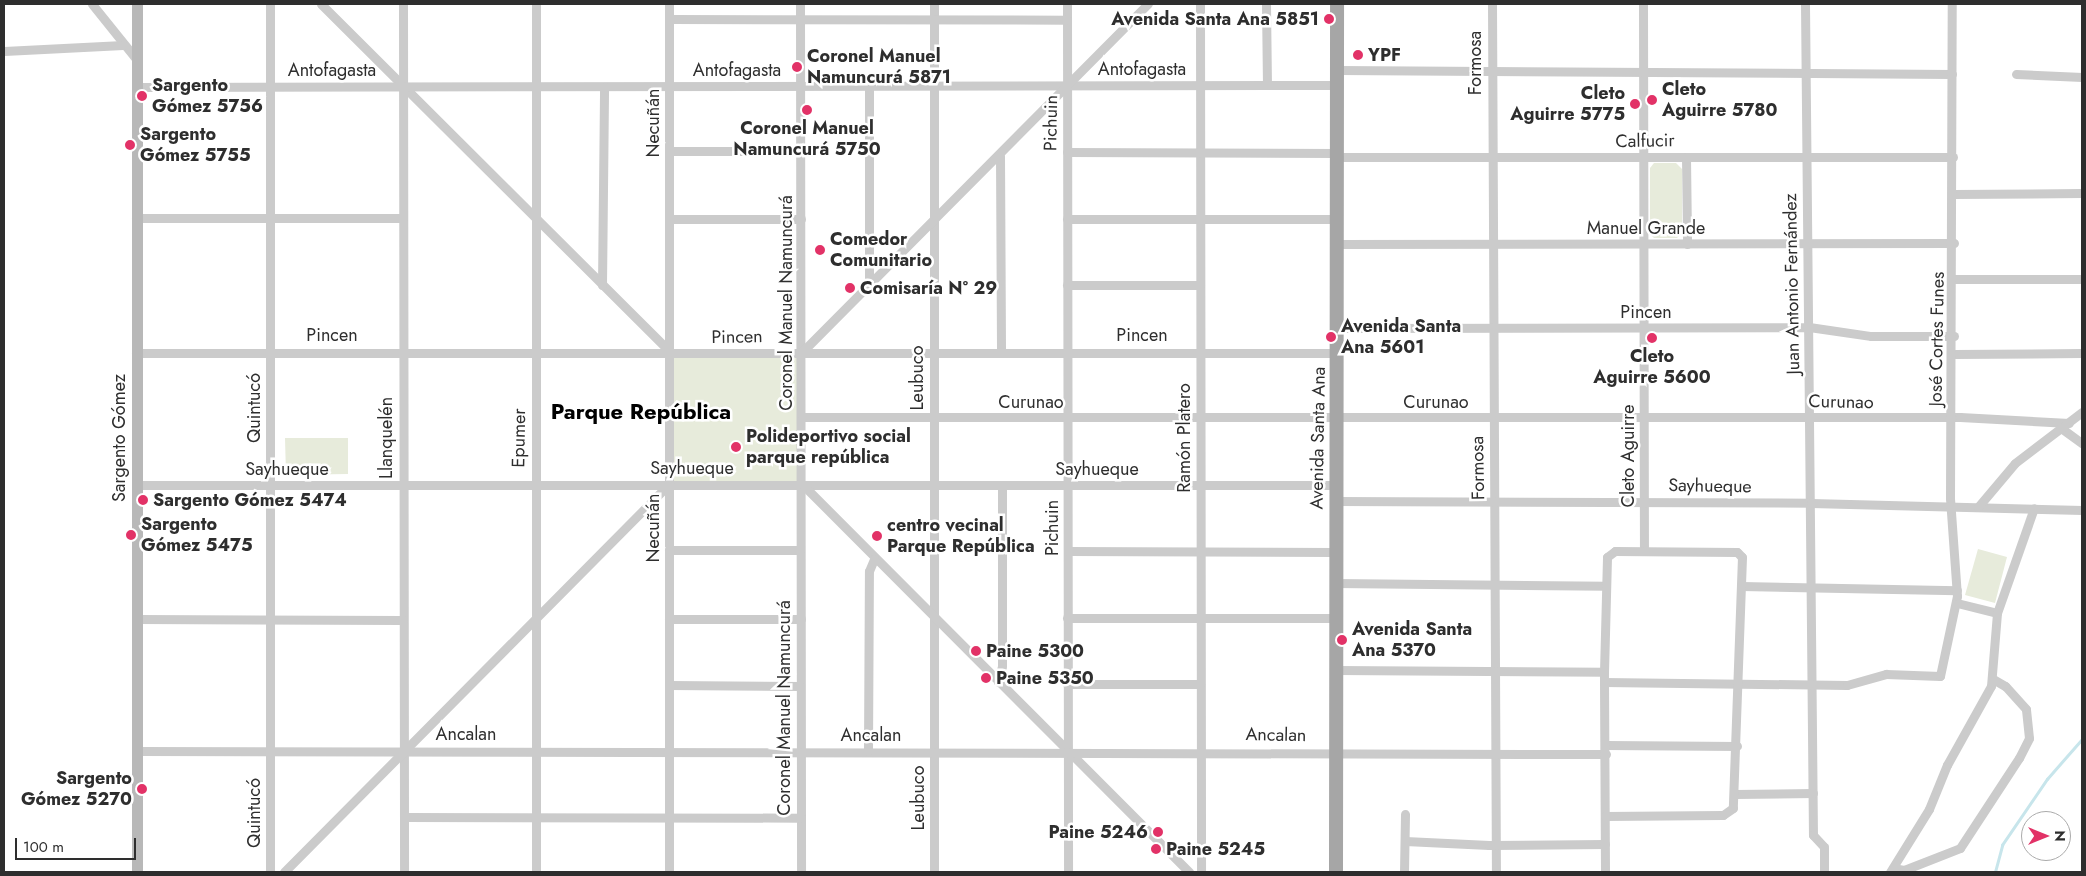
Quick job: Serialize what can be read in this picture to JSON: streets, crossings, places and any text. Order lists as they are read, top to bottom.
{
  "streets": {
    "main road": ["Sargento Gómez", "Avenida Santa Ana"],
    "street": [
      "Formosa",
      "Antofagasta",
      "Necuñán",
      "Pichuin",
      "Calfucir",
      "Manuel Grande",
      "Juan Antonio Fernández",
      "Coronel Manuel Namuncurá",
      "Pincen",
      "José Cortes Funes",
      "Leubuco",
      "Curunao",
      "Quintucó",
      "Llanquelén",
      "Epumer",
      "Ramón Platero",
      "Cleto Aguirre",
      "Sayhueque",
      "Ancalan"
    ]
  },
  "crossings": [
    ["Formosa", "Calfucir"],
    ["Formosa", "Manuel Grande"],
    ["Formosa", "Pincen"],
    ["Formosa", "Curunao"],
    ["Formosa", "Sayhueque"],
    ["Formosa", "Ancalan"],
    ["Antofagasta", "Necuñán"],
    ["Antofagasta", "Pichuin"],
    ["Antofagasta", "Coronel Manuel Namuncurá"],
    ["Antofagasta", "Leubuco"],
    ["Antofagasta", "Quintucó"],
    ["Antofagasta", "Sargento Gómez"],
    ["Antofagasta", "Llanquelén"],
    ["Antofagasta", "Epumer"],
    ["Antofagasta", "Ramón Platero"],
    ["Antofagasta", "Avenida Santa Ana"],
    ["Necuñán", "Pincen"],
    ["Necuñán", "Sayhueque"],
    ["Necuñán", "Ancalan"],
    ["Pichuin", "Calfucir"],
    ["Pichuin", "Pincen"],
    ["Pichuin", "Curunao"],
    ["Pichuin", "Sayhueque"],
    ["Pichuin", "Ancalan"],
    ["Calfucir", "Juan Antonio Fernández"],
    ["Calfucir", "José Cortes Funes"],
    ["Calfucir", "Ramón Platero"],
    ["Calfucir", "Avenida Santa Ana"],
    ["Calfucir", "Cleto Aguirre"],
    ["Manuel Grande", "Juan Antonio Fernández"],
    ["Manuel Grande", "José Cortes Funes"],
    ["Manuel Grande", "Avenida Santa Ana"],
    ["Manuel Grande", "Cleto Aguirre"],
    ["Juan Antonio Fernández", "Pincen"],
    ["Juan Antonio Fernández", "José Cortes Funes"],
    ["Juan Antonio Fernández", "Curunao"],
    ["Juan Antonio Fernández", "Sayhueque"],
    ["Coronel Manuel Namuncurá", "Pincen"],
    ["Coronel Manuel Namuncurá", "Curunao"],
    ["Coronel Manuel Namuncurá", "Sayhueque"],
    ["Coronel Manuel Namuncurá", "Ancalan"],
    ["Pincen", "José Cortes Funes"],
    ["Pincen", "Leubuco"],
    ["Pincen", "Quintucó"],
    ["Pincen", "Sargento Gómez"],
    ["Pincen", "Llanquelén"],
    ["Pincen", "Epumer"],
    ["Pincen", "Ramón Platero"],
    ["Pincen", "Avenida Santa Ana"],
    ["Pincen", "Cleto Aguirre"],
    ["José Cortes Funes", "Curunao"],
    ["José Cortes Funes", "Sayhueque"],
    ["Leubuco", "Curunao"],
    ["Leubuco", "Sayhueque"],
    ["Leubuco", "Ancalan"],
    ["Curunao", "Ramón Platero"],
    ["Curunao", "Avenida Santa Ana"],
    ["Curunao", "Cleto Aguirre"],
    ["Quintucó", "Sayhueque"],
    ["Quintucó", "Ancalan"],
    ["Sargento Gómez", "Sayhueque"],
    ["Sargento Gómez", "Ancalan"],
    ["Llanquelén", "Sayhueque"],
    ["Llanquelén", "Ancalan"],
    ["Epumer", "Sayhueque"],
    ["Epumer", "Ancalan"],
    ["Ramón Platero", "Sayhueque"],
    ["Ramón Platero", "Ancalan"],
    ["Avenida Santa Ana", "Sayhueque"],
    ["Avenida Santa Ana", "Ancalan"],
    ["Cleto Aguirre", "Sayhueque"]
  ],
  "districts": ["Parque República"],
  "places": [
    "Avenida Santa Ana 5851",
    "YPF",
    "Coronel Manuel Namuncurá 5871",
    "Sargento Gómez 5756",
    "Cleto Aguirre 5780",
    "Cleto Aguirre 5775",
    "Coronel Manuel Namuncurá 5750",
    "Sargento Gómez 5755",
    "Comedor Comunitario",
    "Comisaría N° 29",
    "Avenida Santa Ana 5601",
    "Cleto Aguirre 5600",
    "Polideportivo social parque república",
    "Sargento Gómez 5474",
    "Sargento Gómez 5475",
    "centro vecinal Parque República",
    "Avenida Santa Ana 5370",
    "Paine 5300",
    "Paine 5350",
    "Sargento Gómez 5270",
    "Paine 5246",
    "Paine 5245"
  ],
  "scale_bar": "100 m",
  "north": "right"
}
